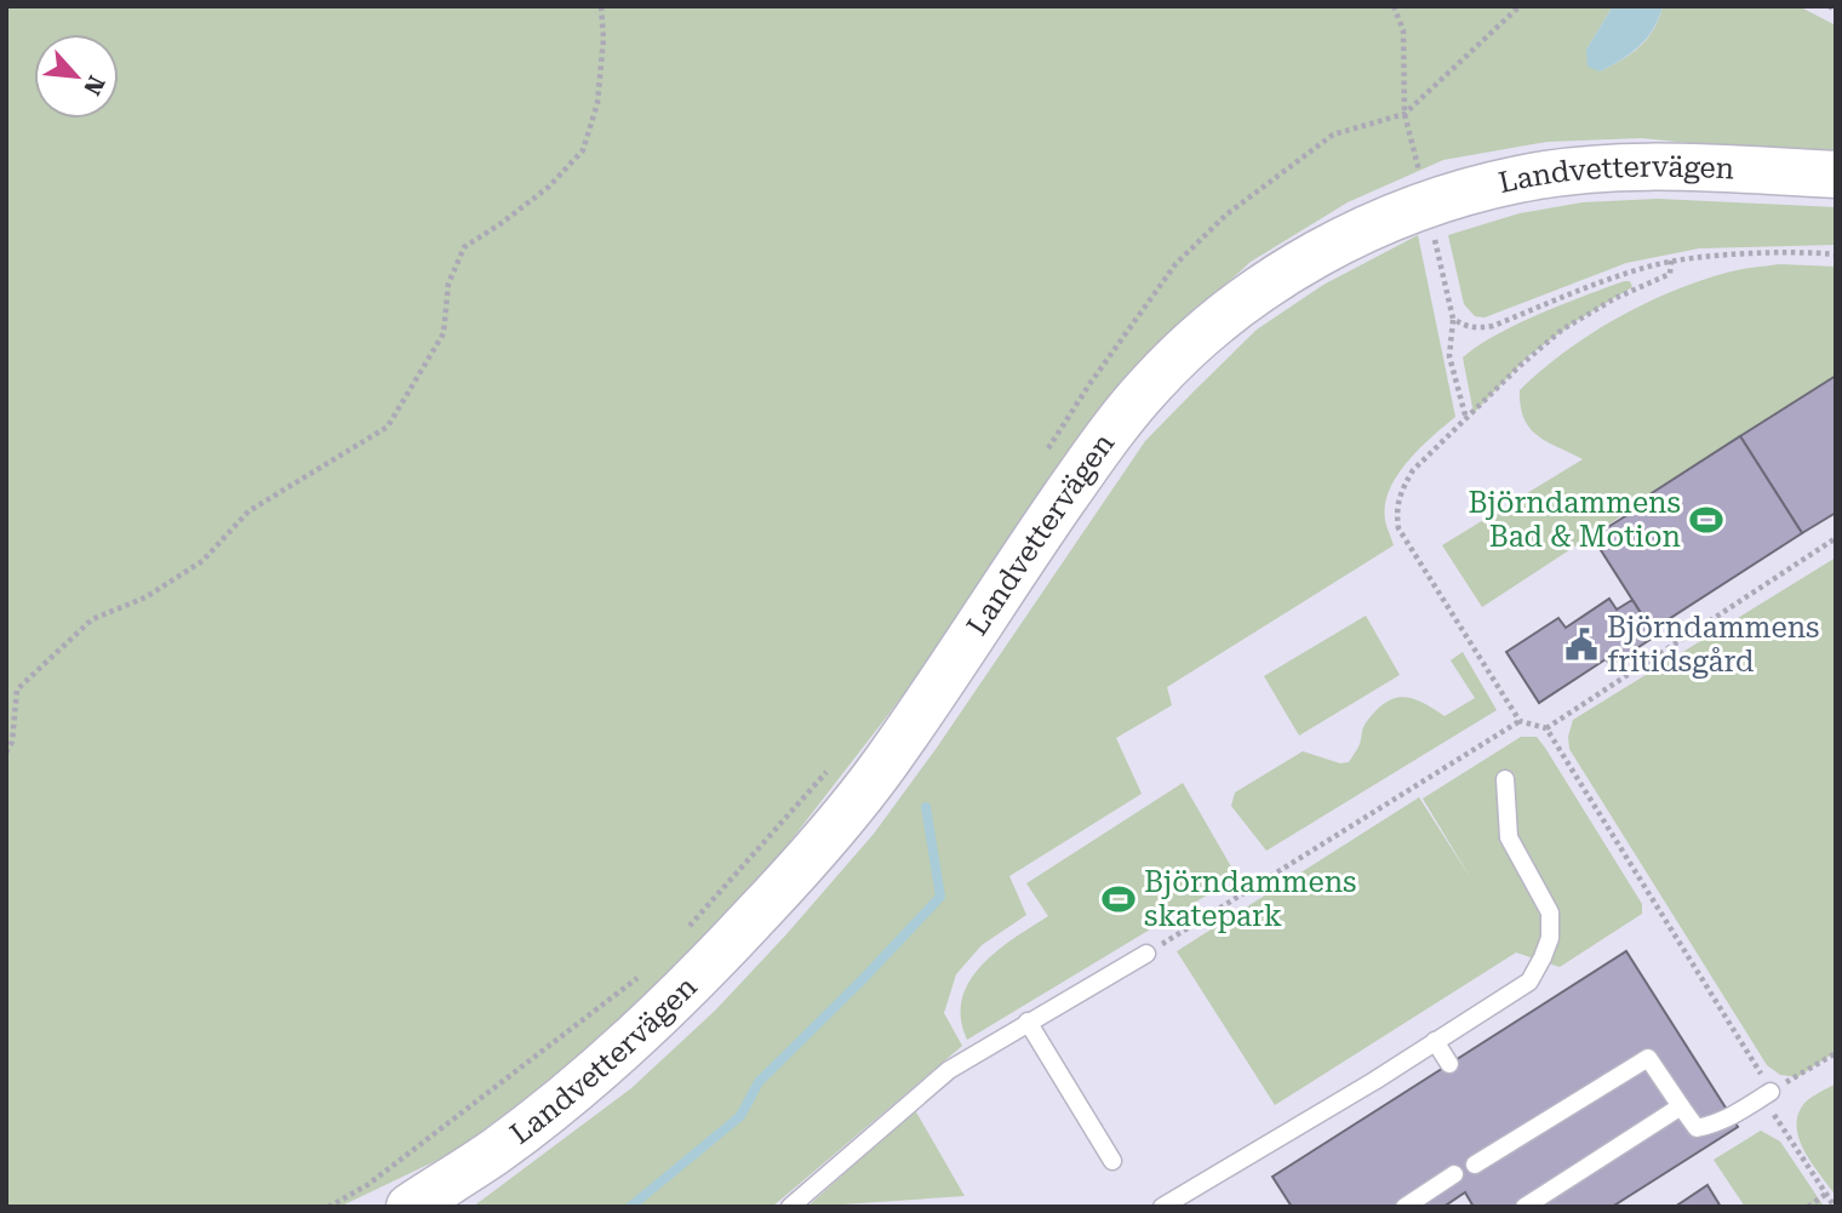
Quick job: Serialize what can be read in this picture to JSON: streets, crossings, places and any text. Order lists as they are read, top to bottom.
{
  "streets": {
    "street": ["Landvettervägen"]
  },
  "places": {
    "sports": ["Björndammens Bad & Motion", "Björndammens skatepark"],
    "public building": ["Björndammens fritidsgård"]
  },
  "north": "bottom right"
}
